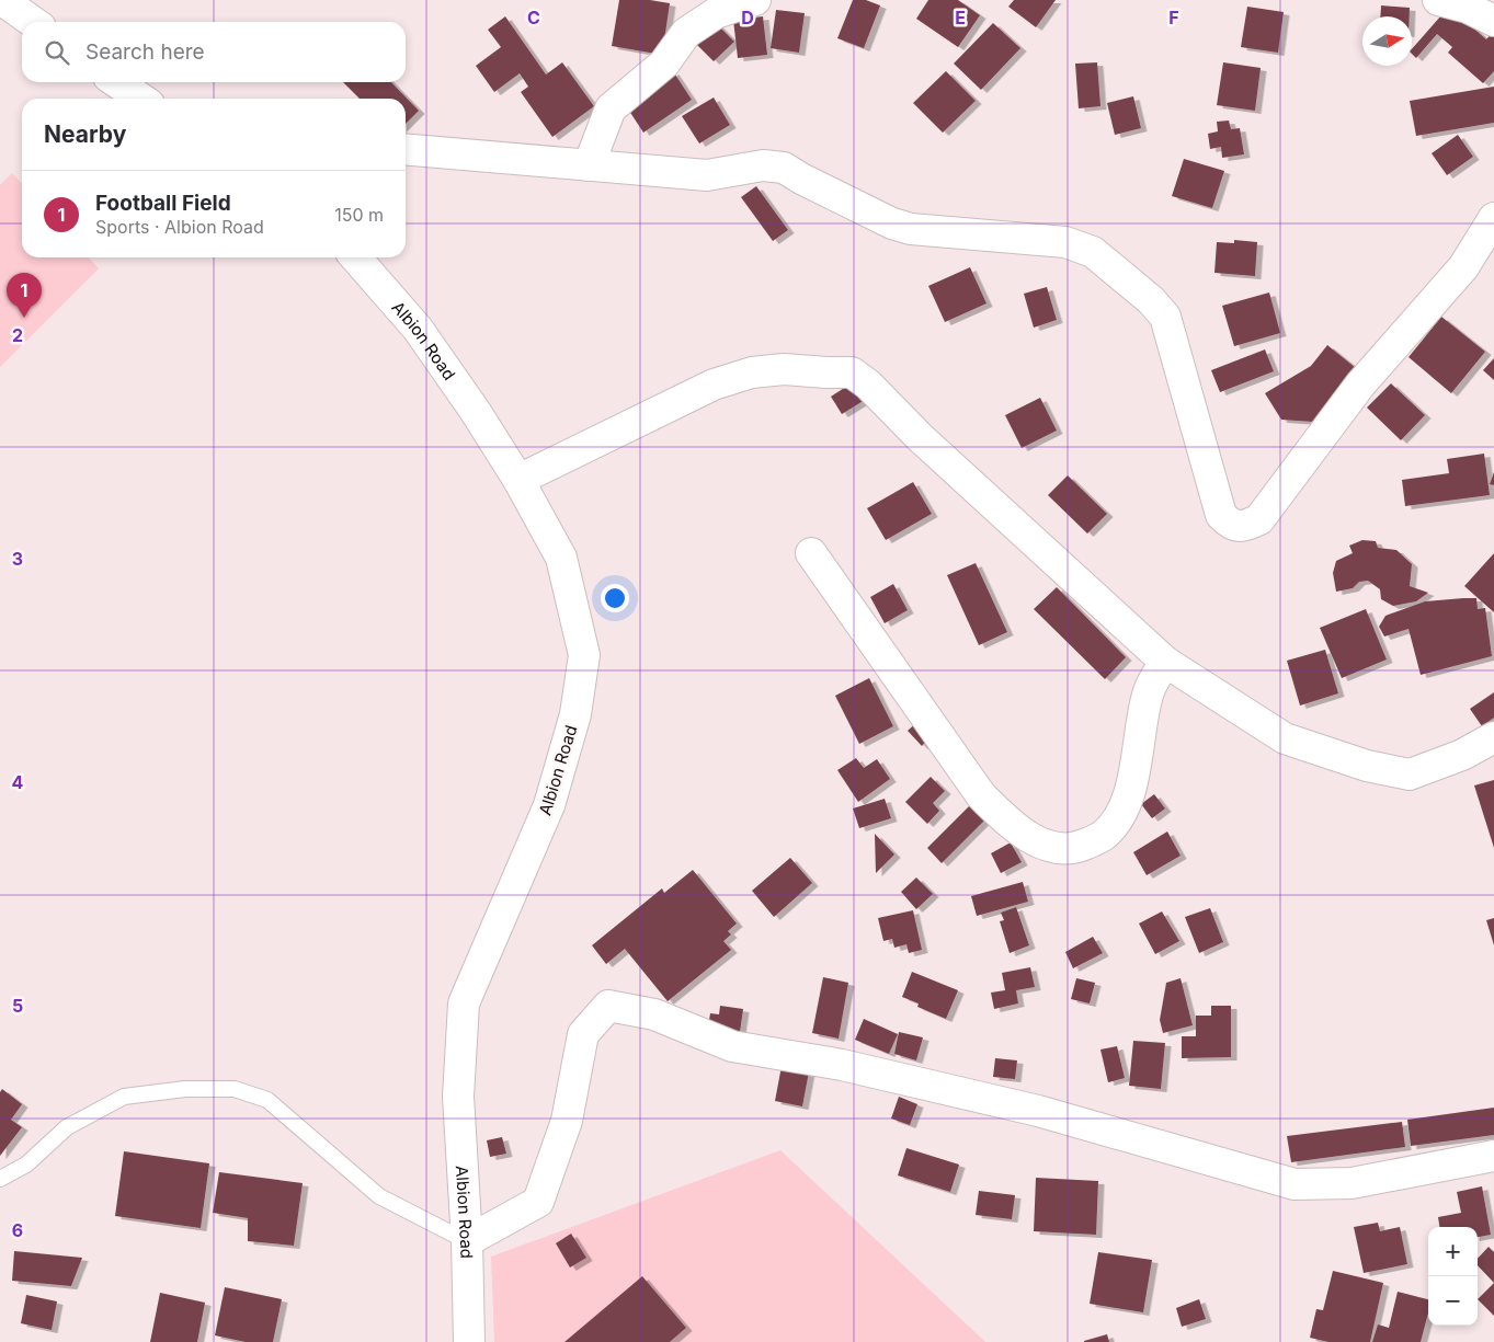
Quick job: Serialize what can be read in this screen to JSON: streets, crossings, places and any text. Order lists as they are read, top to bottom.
{
  "streets": {
    "street": ["Albion Road"]
  },
  "north": "right",
  "page": {
    "search": "Search here",
    "heading": "Nearby",
    "list": [
      {
        "mark": "1",
        "name": "Football Field",
        "note": "Sports · Albion Road",
        "value": "150 m"
      }
    ],
    "pins": "1",
    "map_buttons": ["+", "−"]
  },
  "grid": {
    "columns": [
      "C",
      "D",
      "E",
      "F"
    ],
    "rows": [
      "2",
      "3",
      "4",
      "5",
      "6"
    ]
  }
}
